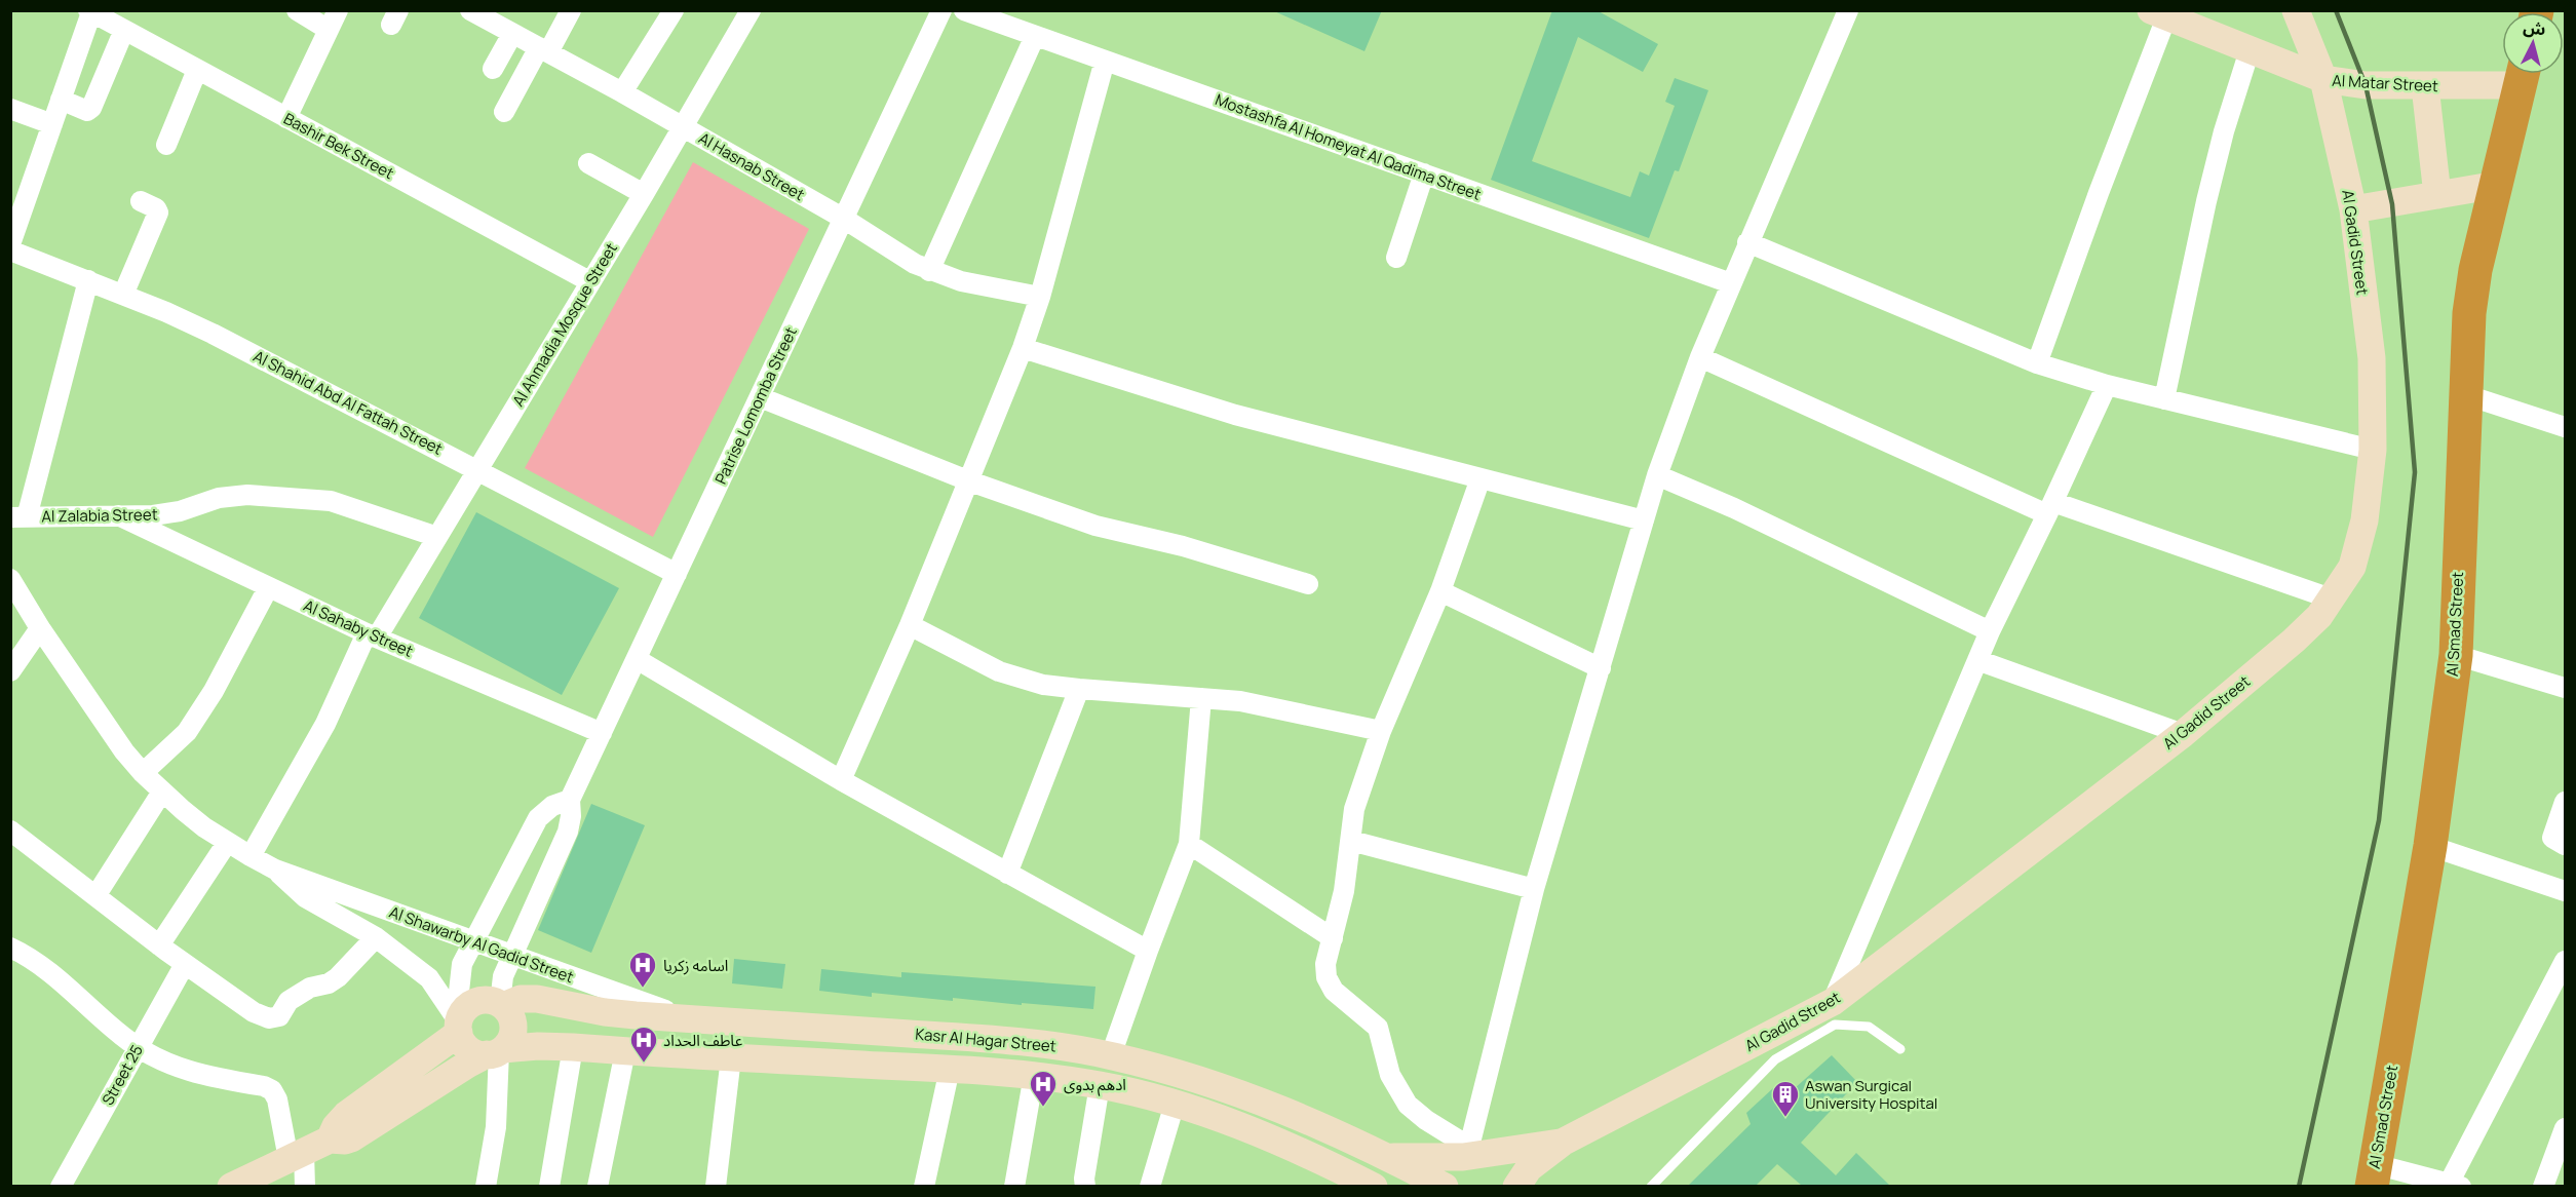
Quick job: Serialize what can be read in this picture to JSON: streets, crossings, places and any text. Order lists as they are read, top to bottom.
{
  "streets": {
    "highway": ["Al Smad Street"],
    "main road": ["Al Matar Street", "Al Gadid Street", "Kasr Al Hagar Street"],
    "street": [
      "Bashir Bek Street",
      "Mostashfa Al Homeyat Al Qadima Street",
      "Al Hasnab Street",
      "Al Ahmadia Mosque Street",
      "Al Shahid Abd Al Fattah Street",
      "Patrise Lomomba Street",
      "Al Zalabia Street",
      "Al Sahaby Street",
      "Al Shawarby Al Gadid Street",
      "Street 25"
    ]
  },
  "crossings": [
    ["Al Matar Street", "Al Gadid Street"],
    ["Al Matar Street", "Al Smad Street"],
    ["Bashir Bek Street", "Al Ahmadia Mosque Street"],
    ["Al Hasnab Street", "Al Ahmadia Mosque Street"],
    ["Al Hasnab Street", "Patrise Lomomba Street"],
    ["Al Gadid Street", "Kasr Al Hagar Street"],
    ["Al Ahmadia Mosque Street", "Al Shahid Abd Al Fattah Street"],
    ["Al Ahmadia Mosque Street", "Al Zalabia Street"],
    ["Al Ahmadia Mosque Street", "Al Sahaby Street"],
    ["Al Ahmadia Mosque Street", "Al Shawarby Al Gadid Street"],
    ["Al Shahid Abd Al Fattah Street", "Patrise Lomomba Street"],
    ["Patrise Lomomba Street", "Al Sahaby Street"],
    ["Patrise Lomomba Street", "Al Shawarby Al Gadid Street"],
    ["Patrise Lomomba Street", "Kasr Al Hagar Street"],
    ["Al Zalabia Street", "Al Sahaby Street"],
    ["Al Shawarby Al Gadid Street", "Kasr Al Hagar Street"]
  ],
  "places": {
    "hospital": ["اسامه زكريا", "عاطف الحداد", "ادهم بدوى"],
    "building": ["Aswan Surgical University Hospital"]
  },
  "north": "top"
}
